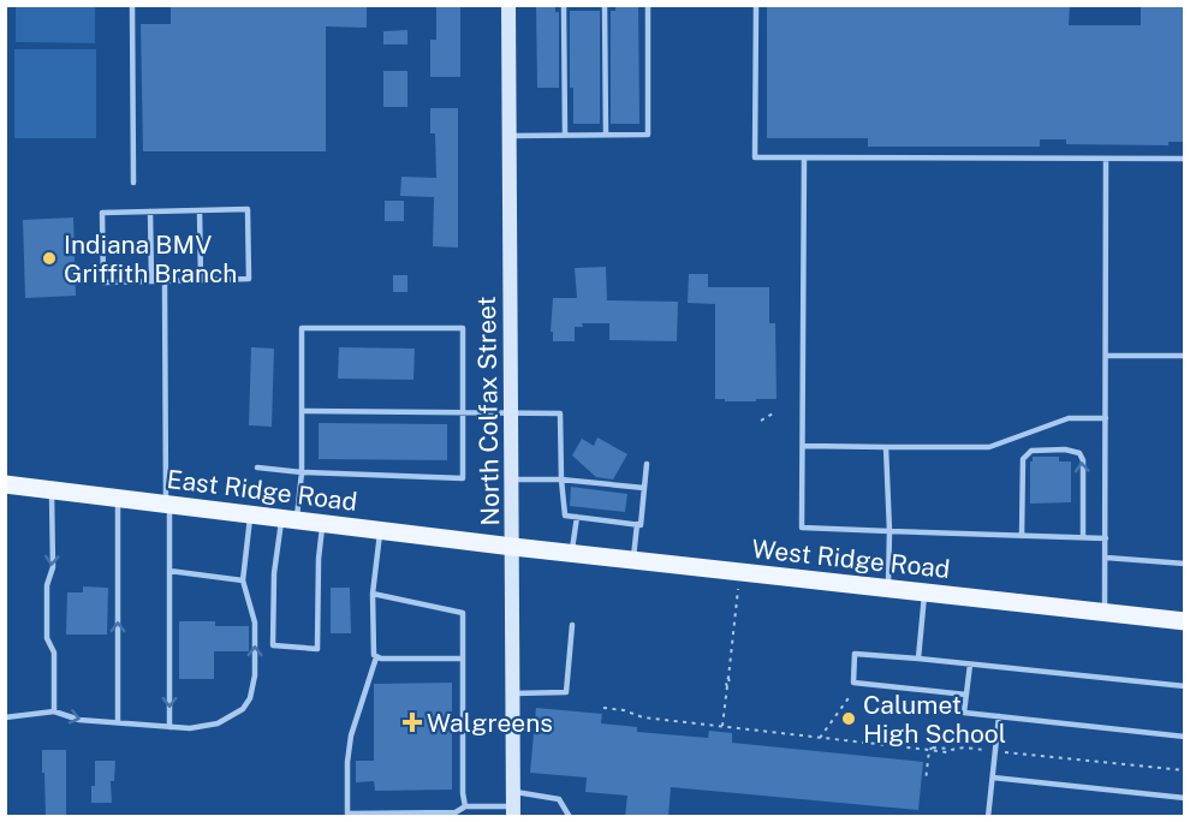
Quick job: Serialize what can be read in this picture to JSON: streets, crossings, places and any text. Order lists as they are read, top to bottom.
{
  "streets": {
    "main road": ["East Ridge Road", "West Ridge Road"],
    "street": ["North Colfax Street"]
  },
  "crossings": [
    ["North Colfax Street", "East Ridge Road"],
    ["North Colfax Street", "West Ridge Road"],
    ["East Ridge Road", "West Ridge Road"]
  ],
  "places": {
    "other": ["Indiana BMV Griffith Branch", "Calumet High School"],
    "health": ["Walgreens"]
  }
}
